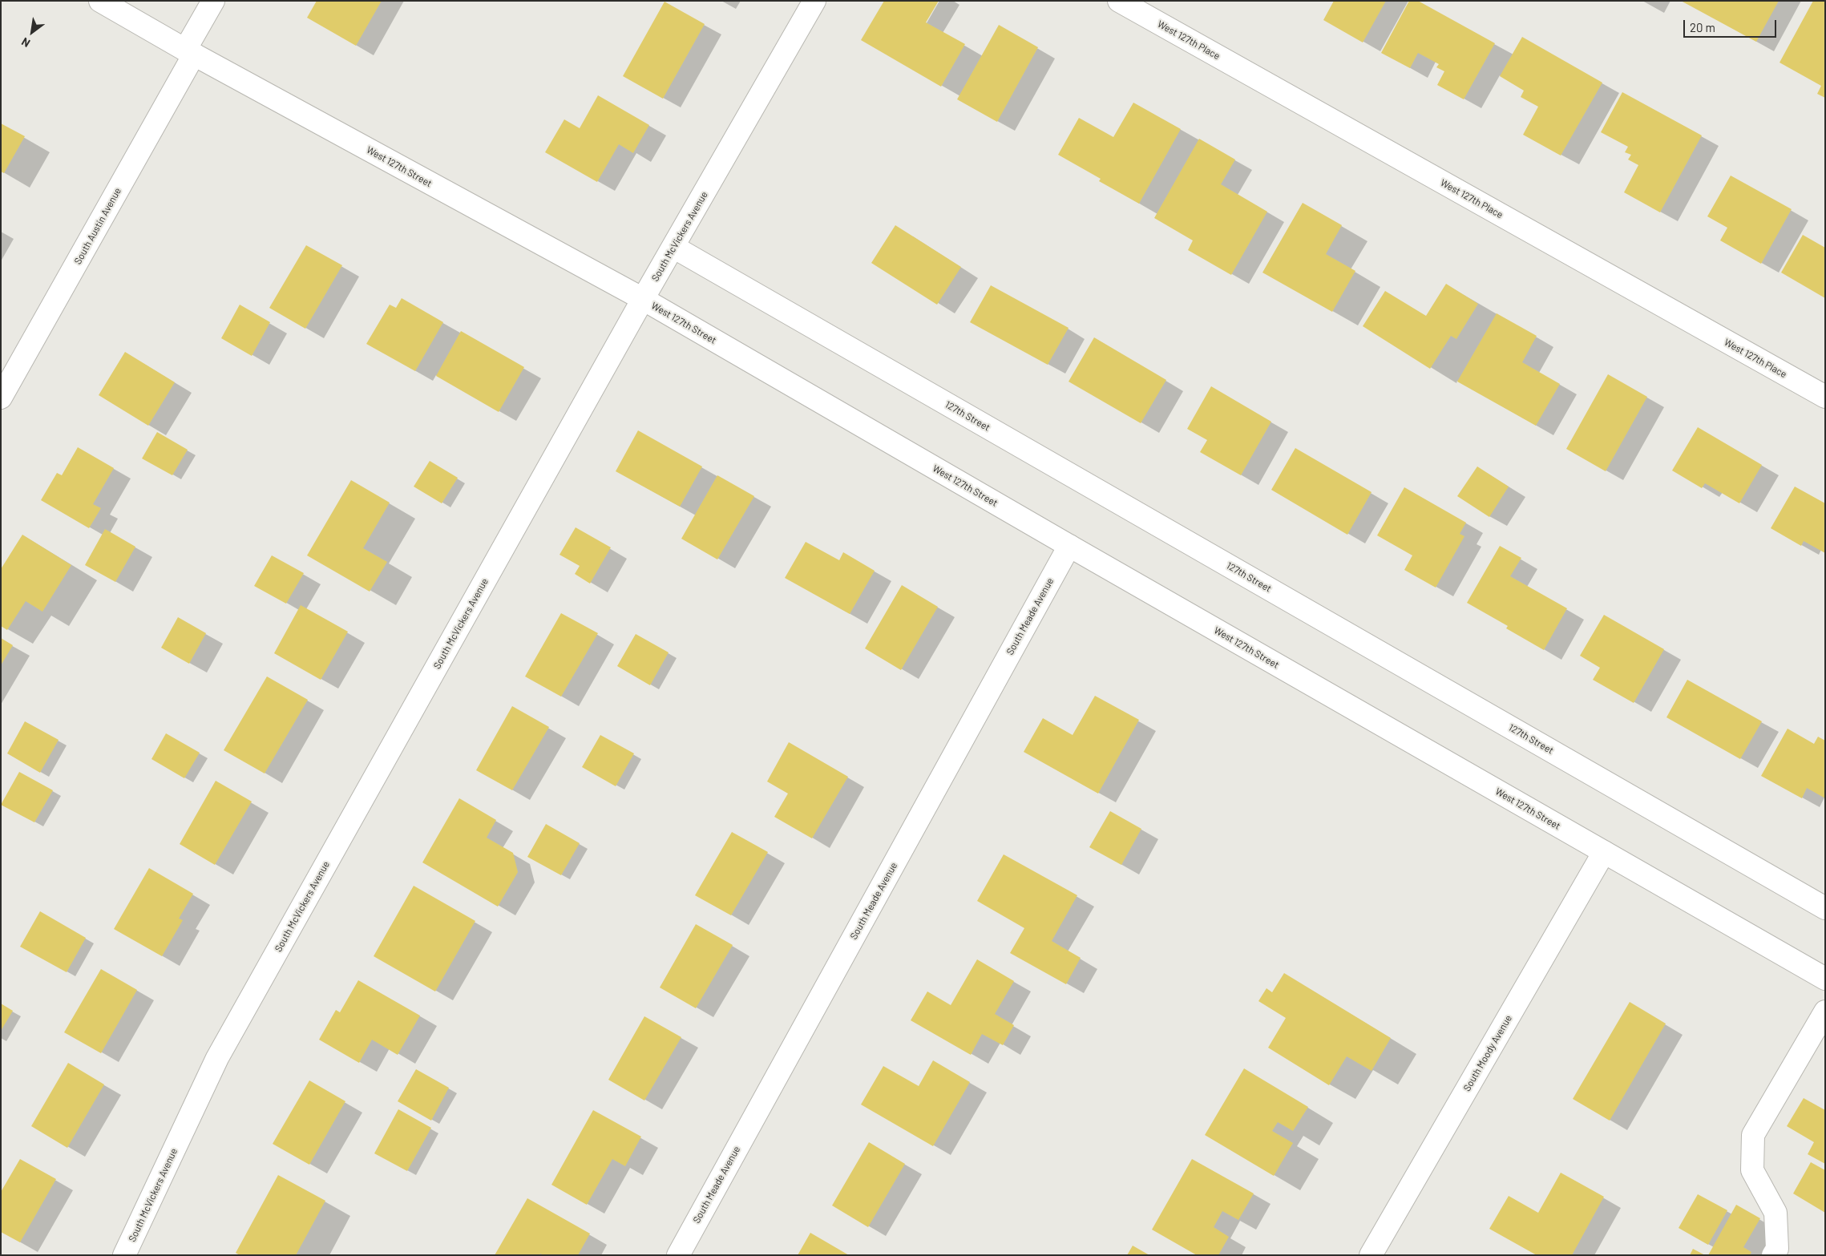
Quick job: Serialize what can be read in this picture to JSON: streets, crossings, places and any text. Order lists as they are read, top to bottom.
{
  "streets": {
    "street": [
      "West 127th Place",
      "West 127th Street",
      "South Austin Avenue",
      "South McVickers Avenue",
      "127th Street",
      "South Meade Avenue",
      "South Moody Avenue"
    ]
  },
  "crossings": [
    ["West 127th Street", "South Austin Avenue"],
    ["West 127th Street", "South McVickers Avenue"],
    ["West 127th Street", "South Meade Avenue"],
    ["West 127th Street", "South Moody Avenue"],
    ["South McVickers Avenue", "127th Street"]
  ],
  "scale_bar": "20 m",
  "north": "bottom left"
}
